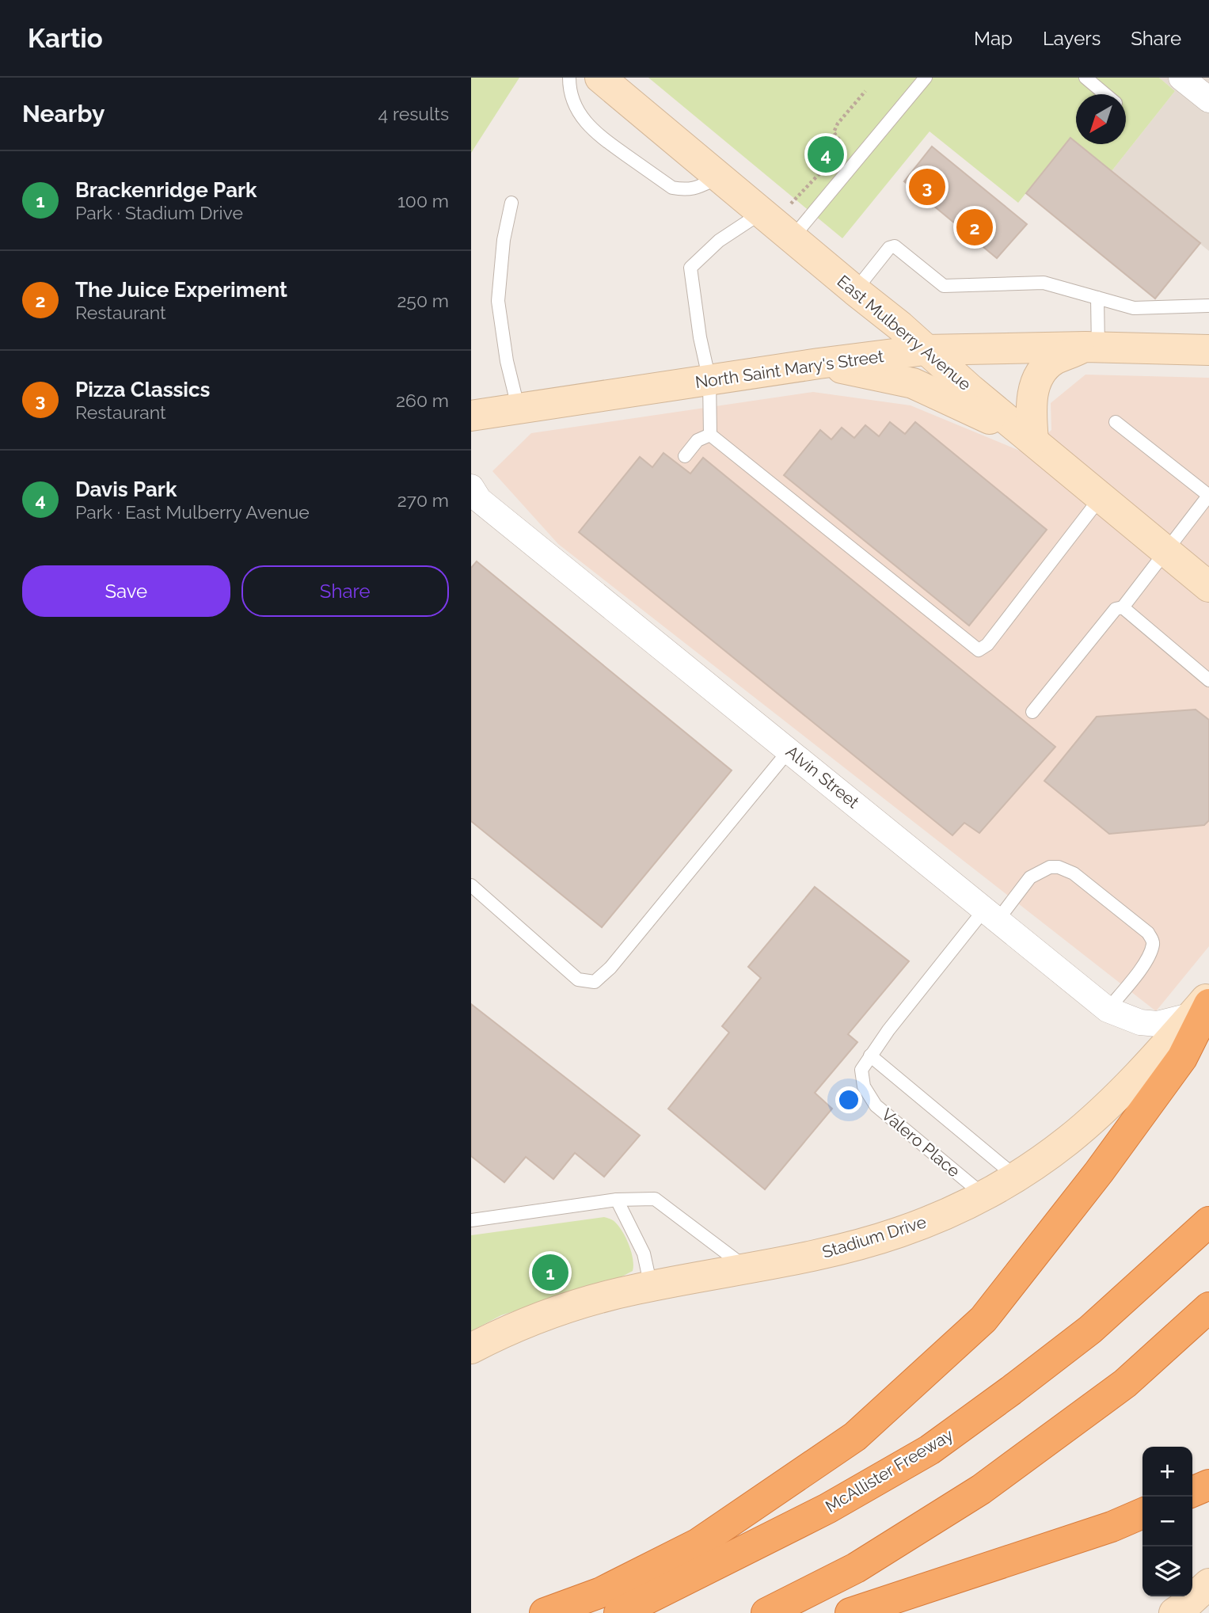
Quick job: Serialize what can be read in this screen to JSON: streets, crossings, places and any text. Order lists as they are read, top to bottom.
{
  "streets": {
    "highway": ["McAllister Freeway"],
    "street": [
      "East Mulberry Avenue",
      "North Saint Mary's Street",
      "Alvin Street",
      "Stadium Drive"
    ],
    "lane": ["Valero Place"]
  },
  "crossings": [
    ["East Mulberry Avenue", "North Saint Mary's Street"],
    ["Alvin Street", "Valero Place"],
    ["Alvin Street", "Stadium Drive"],
    ["Valero Place", "Stadium Drive"]
  ],
  "north": "bottom left",
  "page": {
    "header": "Kartio",
    "nav": ["Map", "Layers", "Share"],
    "heading": ["Nearby", "4 results"],
    "pins": [
      "4",
      "3",
      "2",
      "1"
    ],
    "list": [
      {
        "mark": "1",
        "name": "Brackenridge Park",
        "note": "Park · Stadium Drive",
        "value": "100 m"
      },
      {
        "mark": "2",
        "name": "The Juice Experiment",
        "note": "Restaurant",
        "value": "250 m"
      },
      {
        "mark": "3",
        "name": "Pizza Classics",
        "note": "Restaurant",
        "value": "260 m"
      },
      {
        "mark": "4",
        "name": "Davis Park",
        "note": "Park · East Mulberry Avenue",
        "value": "270 m"
      }
    ],
    "buttons": ["Save", "Share"],
    "map_buttons": ["+", "−"]
  }
}
